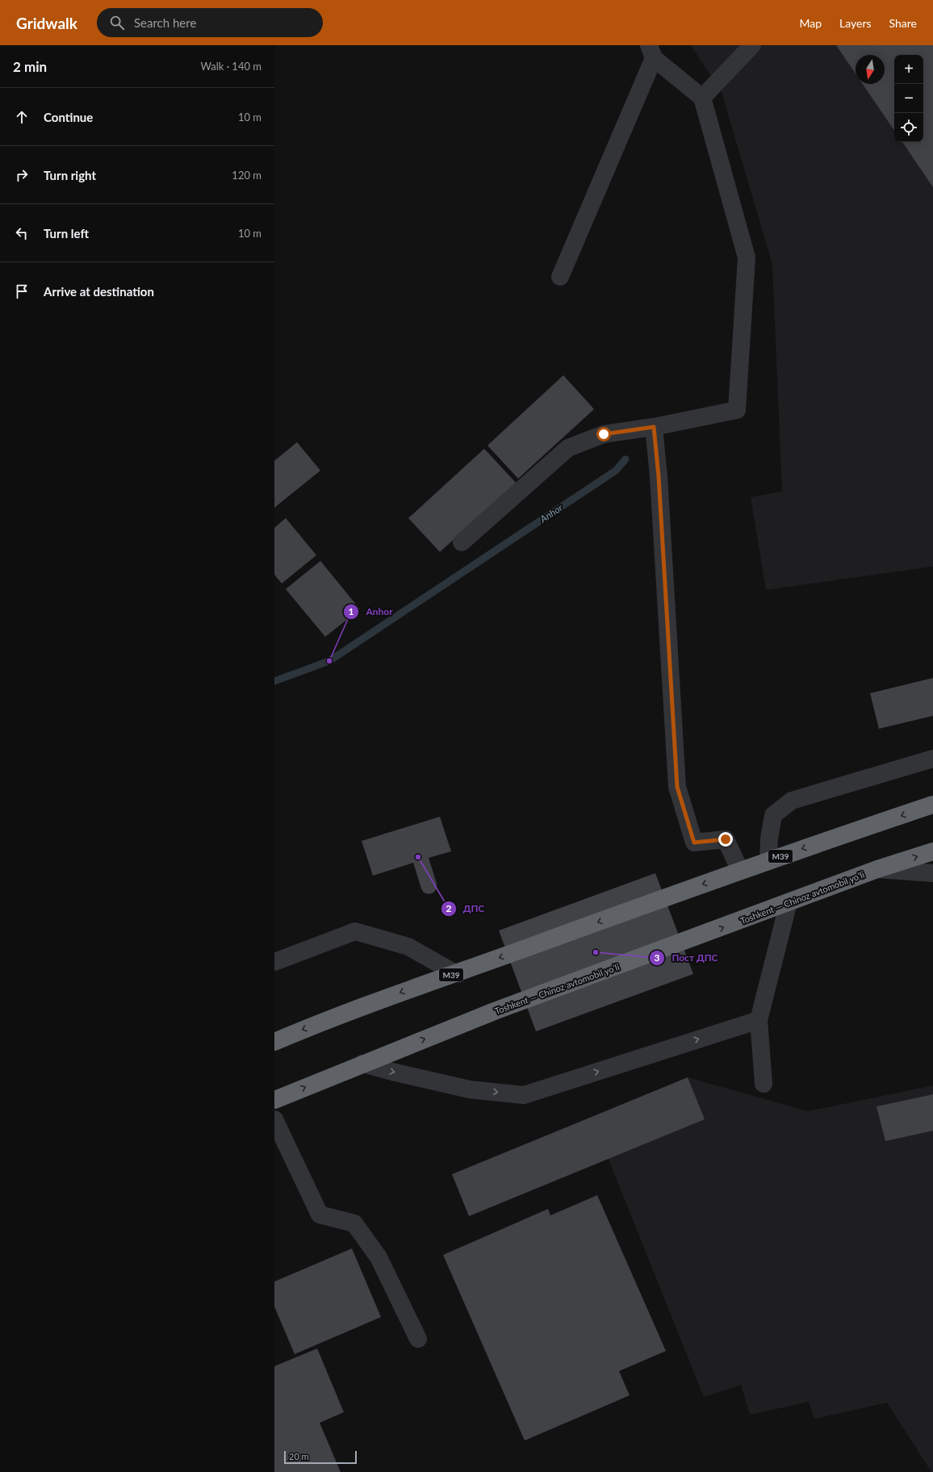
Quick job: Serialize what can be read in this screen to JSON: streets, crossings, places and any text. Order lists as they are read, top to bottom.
{
  "streets": {
    "highway": ["M39", "Toshkent — Chinoz avtomobil yoʻli"]
  },
  "water": ["Anhor"],
  "places": ["Anhor", "ДПС", "Пост ДПС"],
  "scale_bar": "20 m",
  "north": "bottom",
  "page": {
    "header": "Gridwalk",
    "search": "Search here",
    "nav": ["Map", "Layers", "Share"],
    "heading": ["2 min", "Walk · 140 m"],
    "map_buttons": ["+", "−"],
    "list": [
      ["Continue", "10 m"],
      ["Turn right", "120 m"],
      ["Turn left", "10 m"],
      "Arrive at destination"
    ],
    "scale": "20 m"
  }
}
